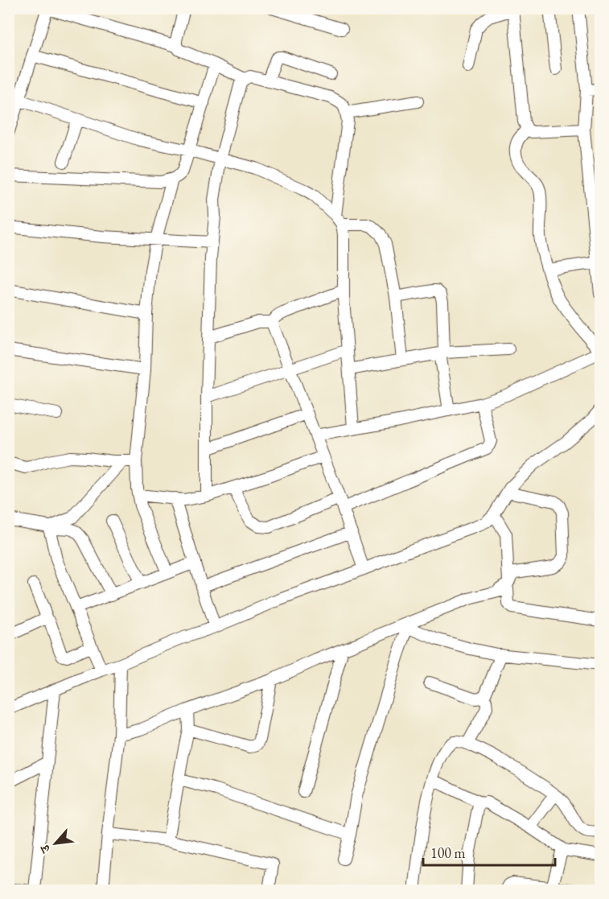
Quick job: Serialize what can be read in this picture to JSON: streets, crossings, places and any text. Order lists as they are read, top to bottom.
{
  "scale_bar": "100 m",
  "north": "bottom left"
}
